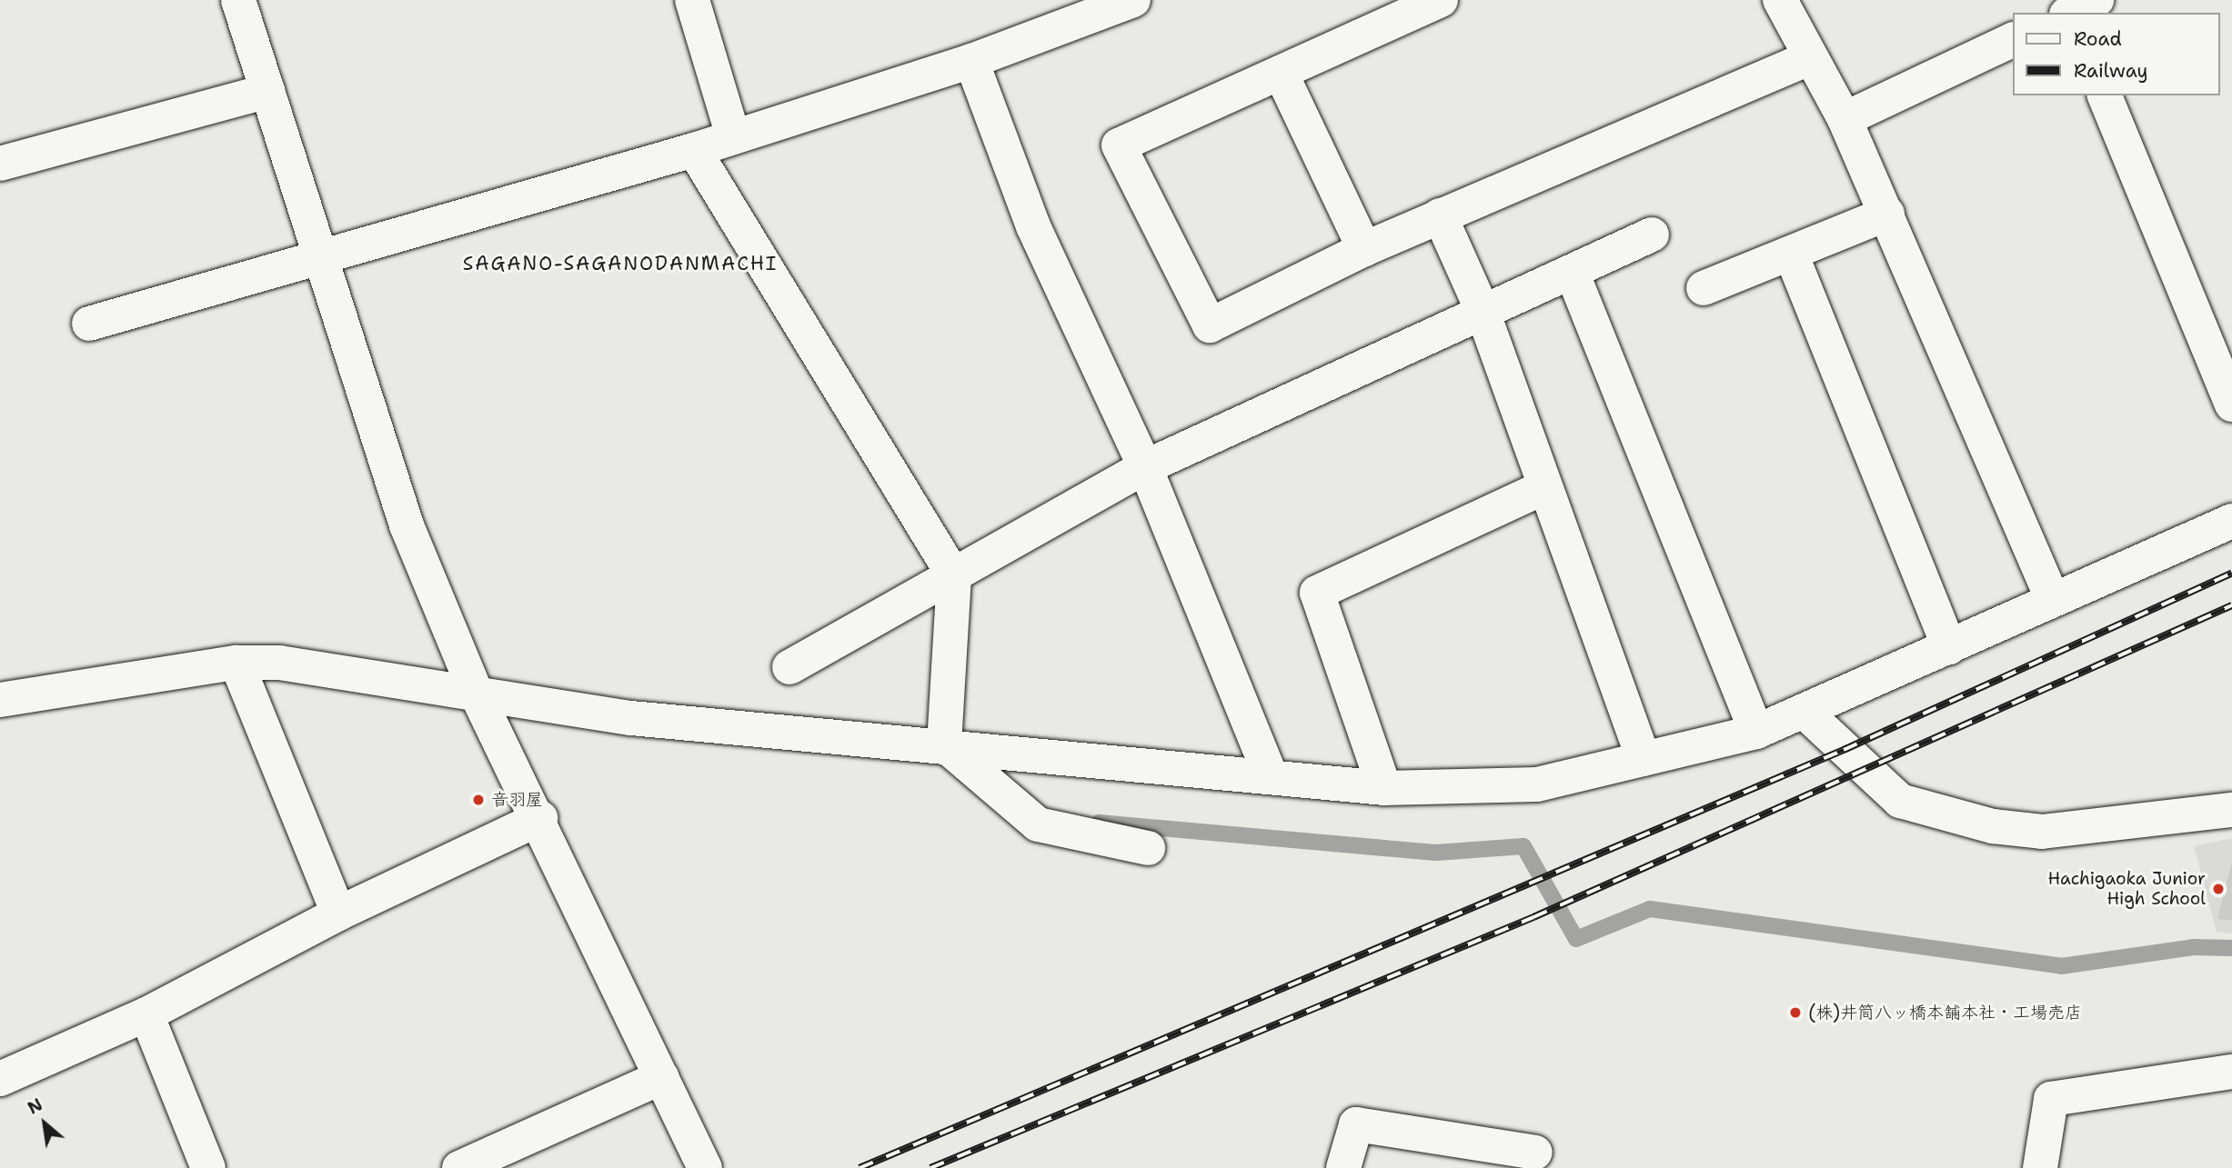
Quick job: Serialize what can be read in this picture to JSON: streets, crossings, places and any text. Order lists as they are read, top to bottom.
{
  "districts": ["SAGANO-SAGANODANMACHI"],
  "places": ["音羽屋", "Hachigaoka Junior High School", "(株)井筒八ッ橋本舗本社・工場売店"],
  "legend": ["Road", "Railway"],
  "north": "top left"
}
